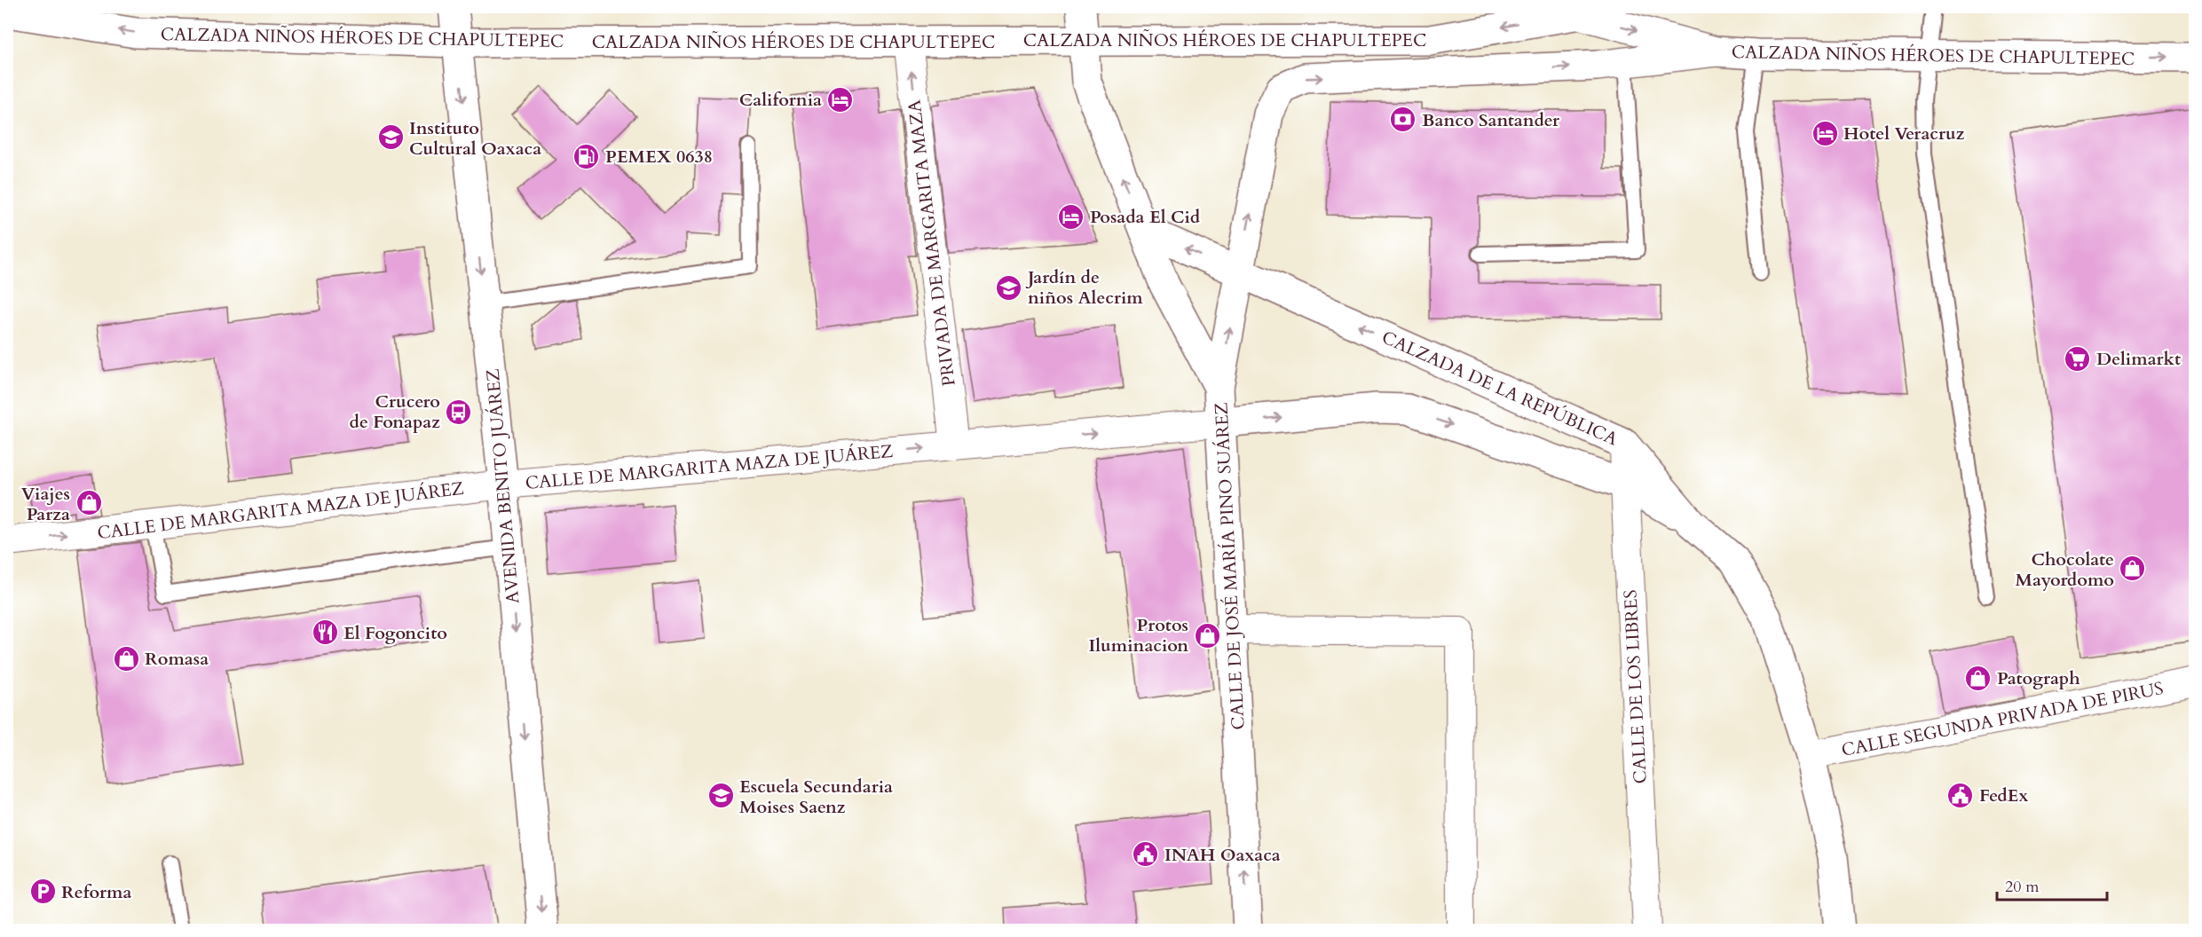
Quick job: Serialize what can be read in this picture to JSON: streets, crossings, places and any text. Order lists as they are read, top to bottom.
{
  "streets": {
    "main road": [
      "CALZADA NIÑOS HÉROES DE CHAPULTEPEC",
      "CALZADA DE LA REPÚBLICA",
      "AVENIDA BENITO JUÁREZ",
      "CALLE DE JOSÉ MARÍA PINO SUÁREZ"
    ],
    "street": [
      "PRIVADA DE MARGARITA MAZA",
      "CALLE DE MARGARITA MAZA DE JUÁREZ",
      "CALLE DE LOS LIBRES",
      "CALLE SEGUNDA PRIVADA DE PIRUS"
    ]
  },
  "crossings": [
    ["CALZADA NIÑOS HÉROES DE CHAPULTEPEC", "PRIVADA DE MARGARITA MAZA"],
    ["CALZADA NIÑOS HÉROES DE CHAPULTEPEC", "AVENIDA BENITO JUÁREZ"],
    ["CALZADA NIÑOS HÉROES DE CHAPULTEPEC", "CALLE DE JOSÉ MARÍA PINO SUÁREZ"],
    ["PRIVADA DE MARGARITA MAZA", "CALLE DE MARGARITA MAZA DE JUÁREZ"],
    ["CALZADA DE LA REPÚBLICA", "CALLE DE JOSÉ MARÍA PINO SUÁREZ"],
    ["CALZADA DE LA REPÚBLICA", "CALLE DE LOS LIBRES"],
    ["CALLE DE MARGARITA MAZA DE JUÁREZ", "AVENIDA BENITO JUÁREZ"],
    ["CALLE DE MARGARITA MAZA DE JUÁREZ", "CALLE DE JOSÉ MARÍA PINO SUÁREZ"]
  ],
  "one_way": [
    "PRIVADA DE MARGARITA MAZA",
    "CALLE DE MARGARITA MAZA DE JUÁREZ",
    "AVENIDA BENITO JUÁREZ",
    "CALLE DE JOSÉ MARÍA PINO SUÁREZ"
  ],
  "places": {
    "hotel": ["California", "Hotel Veracruz", "Posada El Cid"],
    "bank": ["Banco Santander"],
    "school or university": ["Instituto Cultural Oaxaca", "Jardín de niños Alecrim", "Escuela Secundaria Moises Saenz"],
    "fuel station": ["PEMEX 0638"],
    "supermarket": ["Delimarkt"],
    "bus stop": ["Crucero de Fonapaz"],
    "shop": [
      "Viajes Parza",
      "Chocolate Mayordomo",
      "Protos Iluminacion",
      "Romasa",
      "Patograph"
    ],
    "restaurant": ["El Fogoncito"],
    "public building": ["FedEx", "INAH Oaxaca"],
    "parking": ["Reforma"]
  },
  "scale_bar": "20 m"
}
